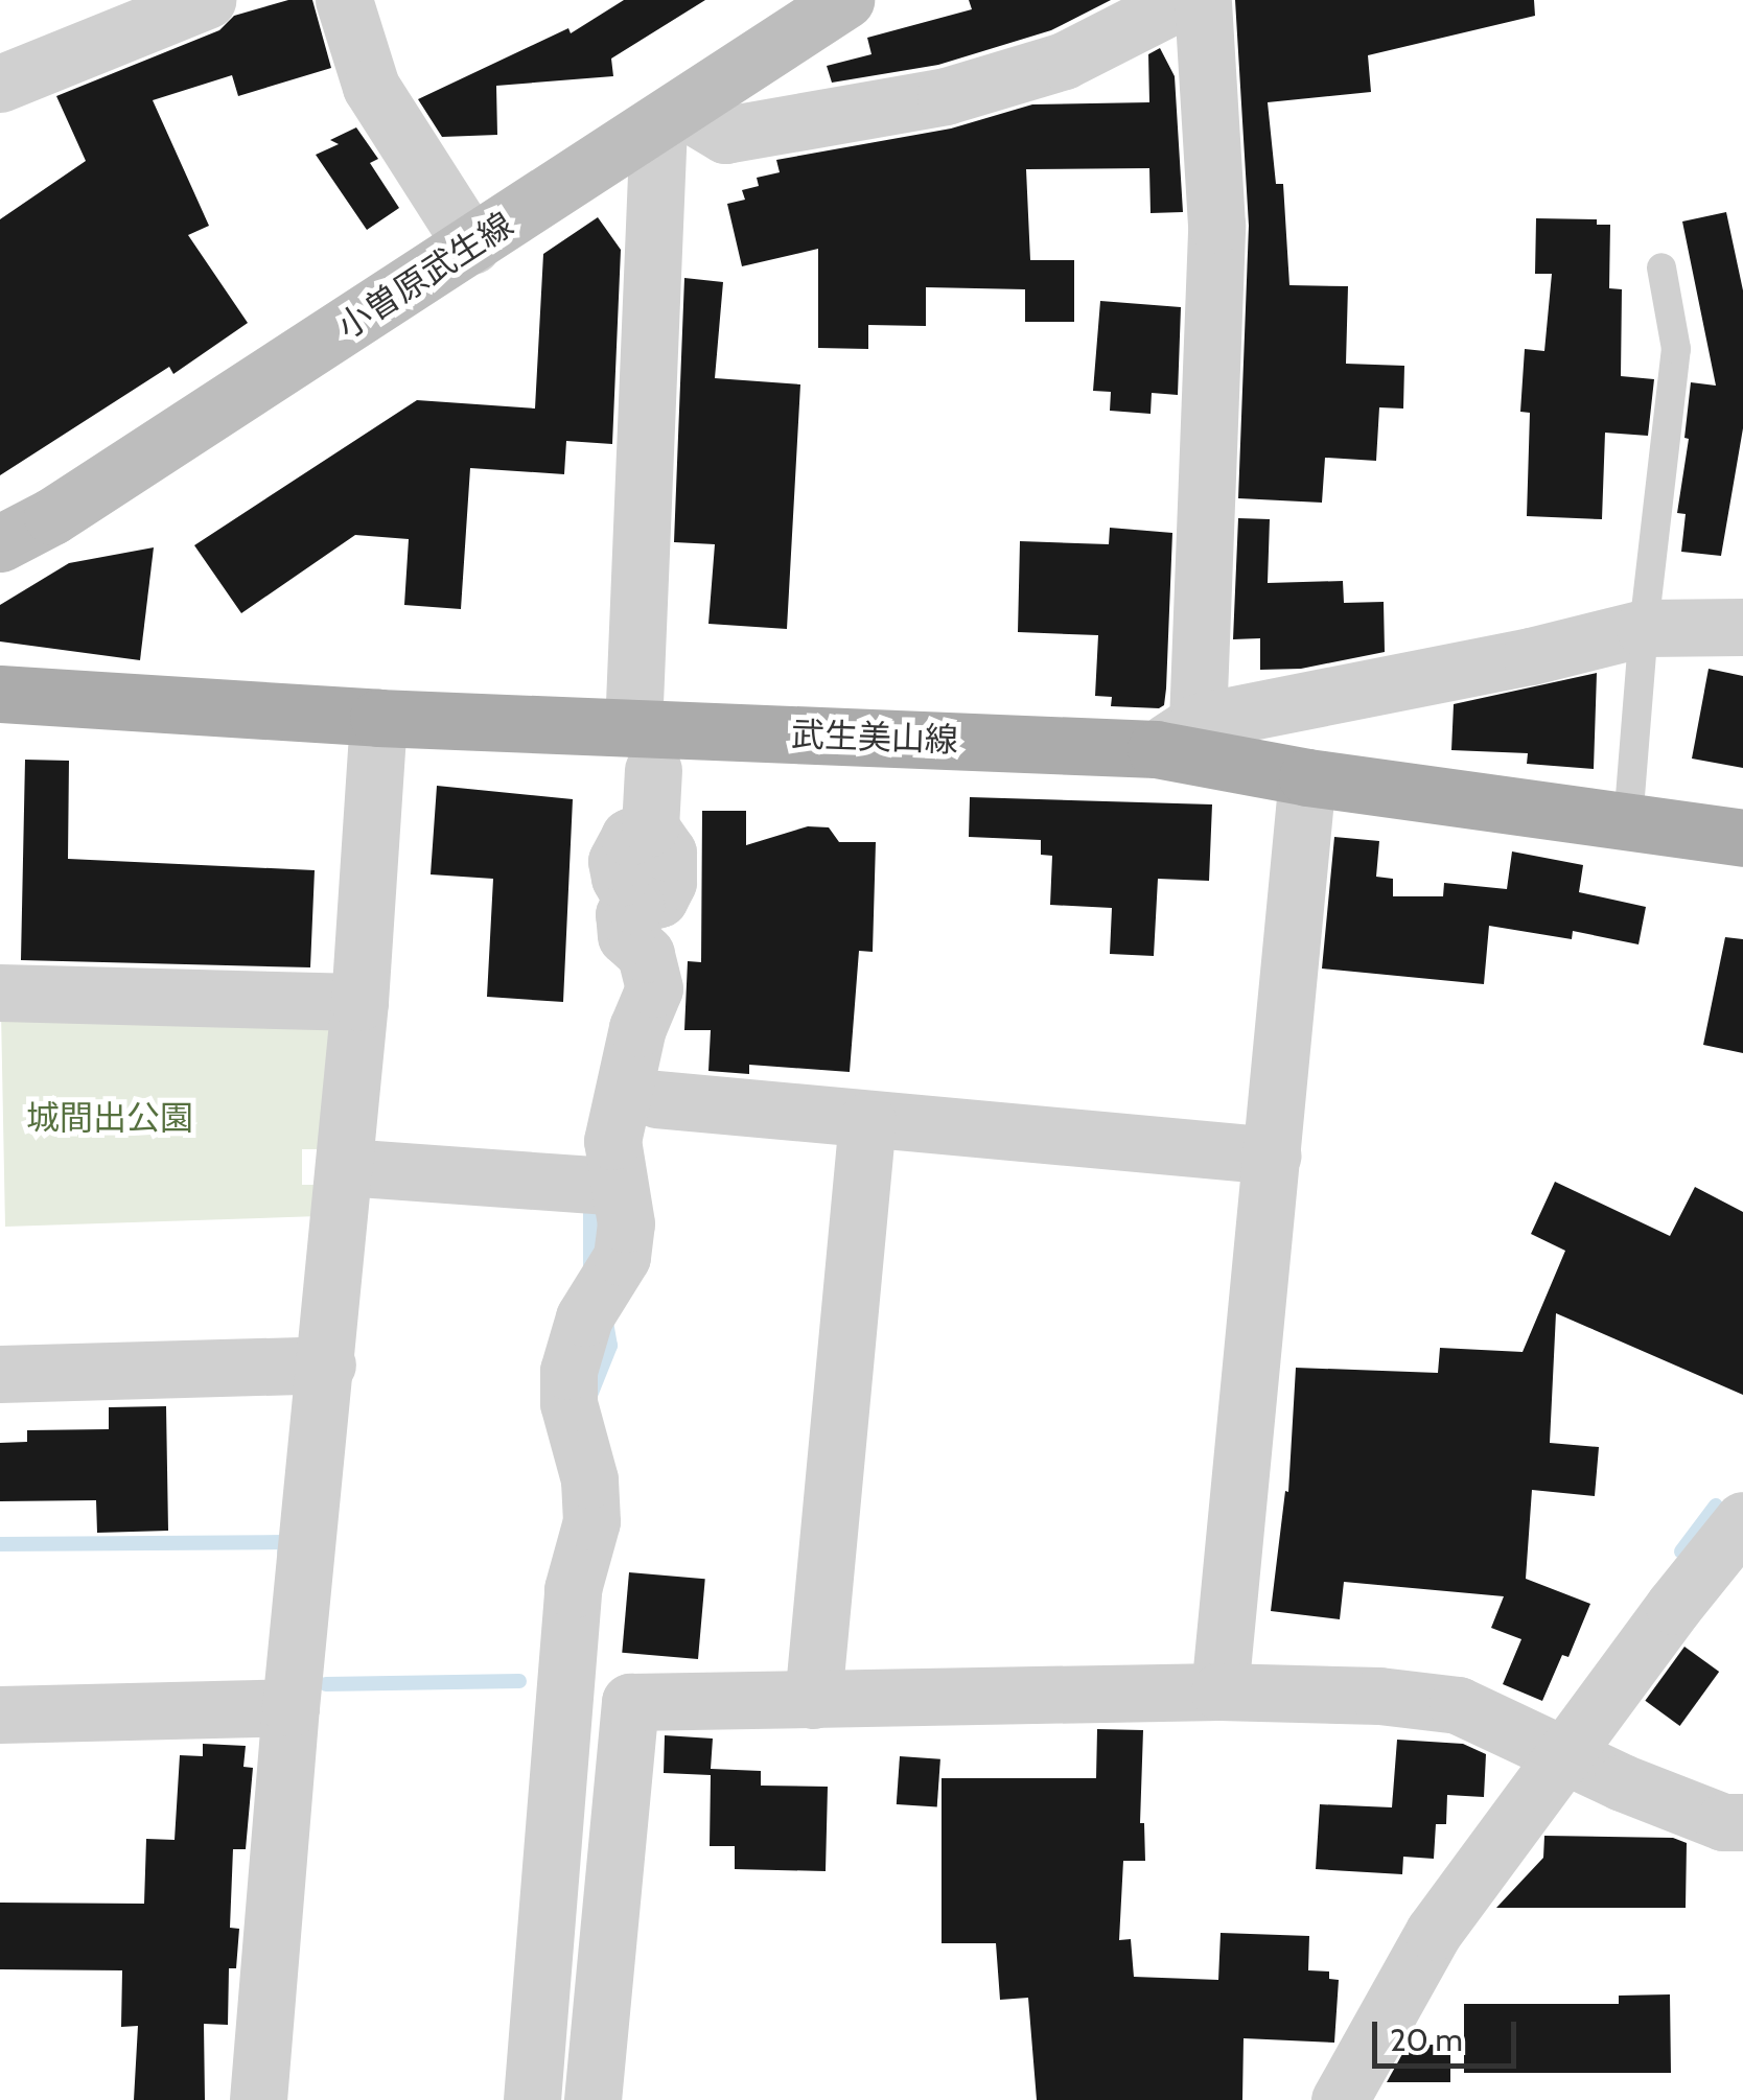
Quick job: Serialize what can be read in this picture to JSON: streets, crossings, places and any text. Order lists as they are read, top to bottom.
{
  "streets": {
    "main road": ["小曽原武生線", "武生美山線"]
  },
  "parks": ["城間出公園"],
  "scale_bar": "20 m"
}
